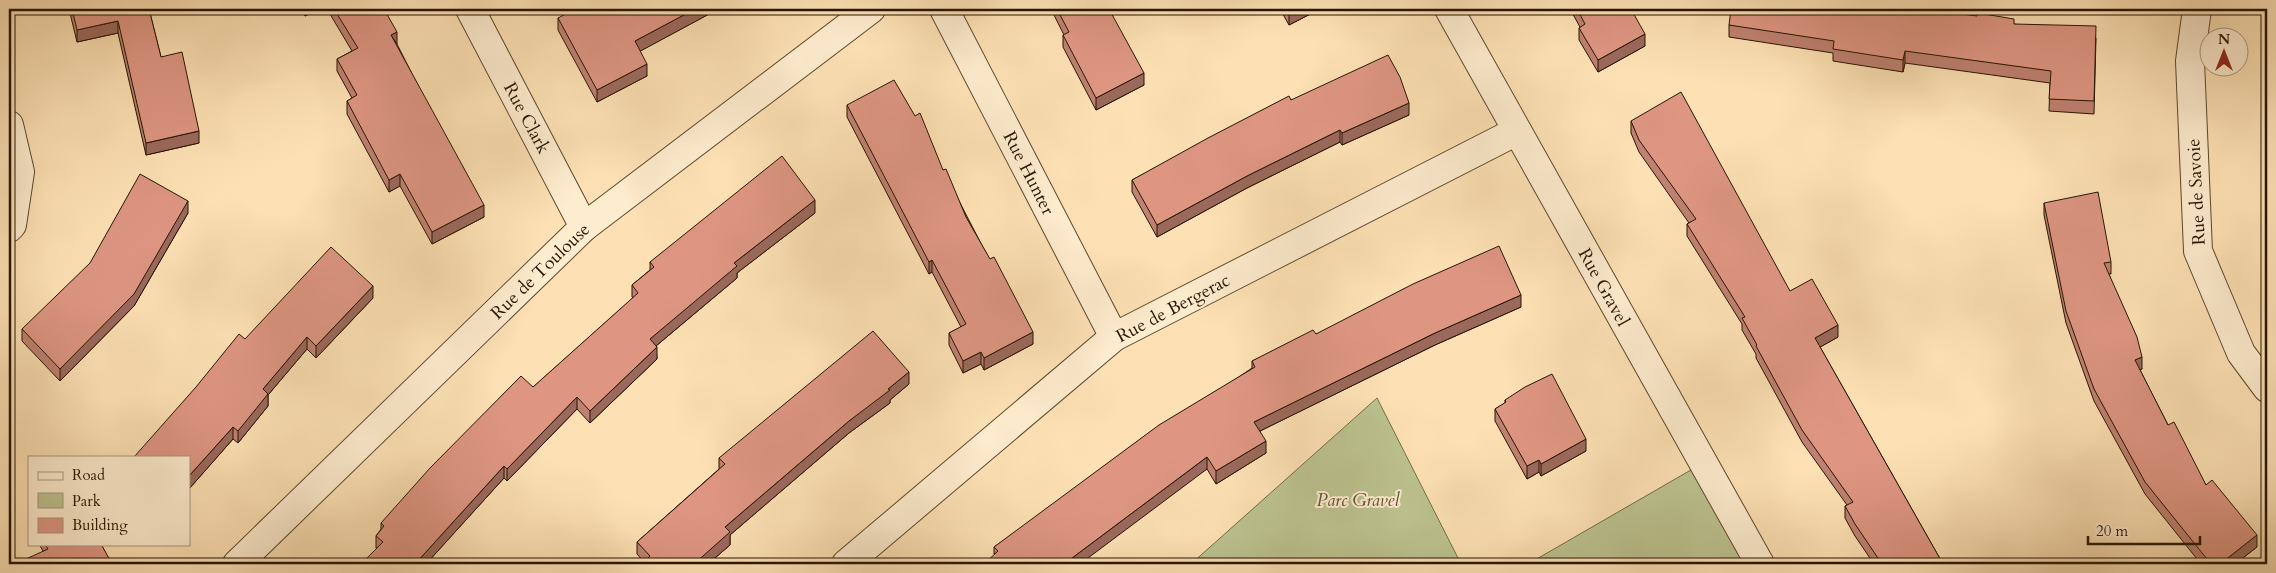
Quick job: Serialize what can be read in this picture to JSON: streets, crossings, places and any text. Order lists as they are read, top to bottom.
{
  "streets": {
    "street": [
      "Rue Clark",
      "Rue Hunter",
      "Rue de Savoie",
      "Rue de Toulouse",
      "Rue Gravel",
      "Rue de Bergerac"
    ]
  },
  "crossings": [
    ["Rue Clark", "Rue de Toulouse"],
    ["Rue Hunter", "Rue de Bergerac"],
    ["Rue Gravel", "Rue de Bergerac"]
  ],
  "parks": ["Parc Gravel"],
  "legend": ["Road", "Park", "Building"],
  "scale_bar": "20 m",
  "north": "top"
}
